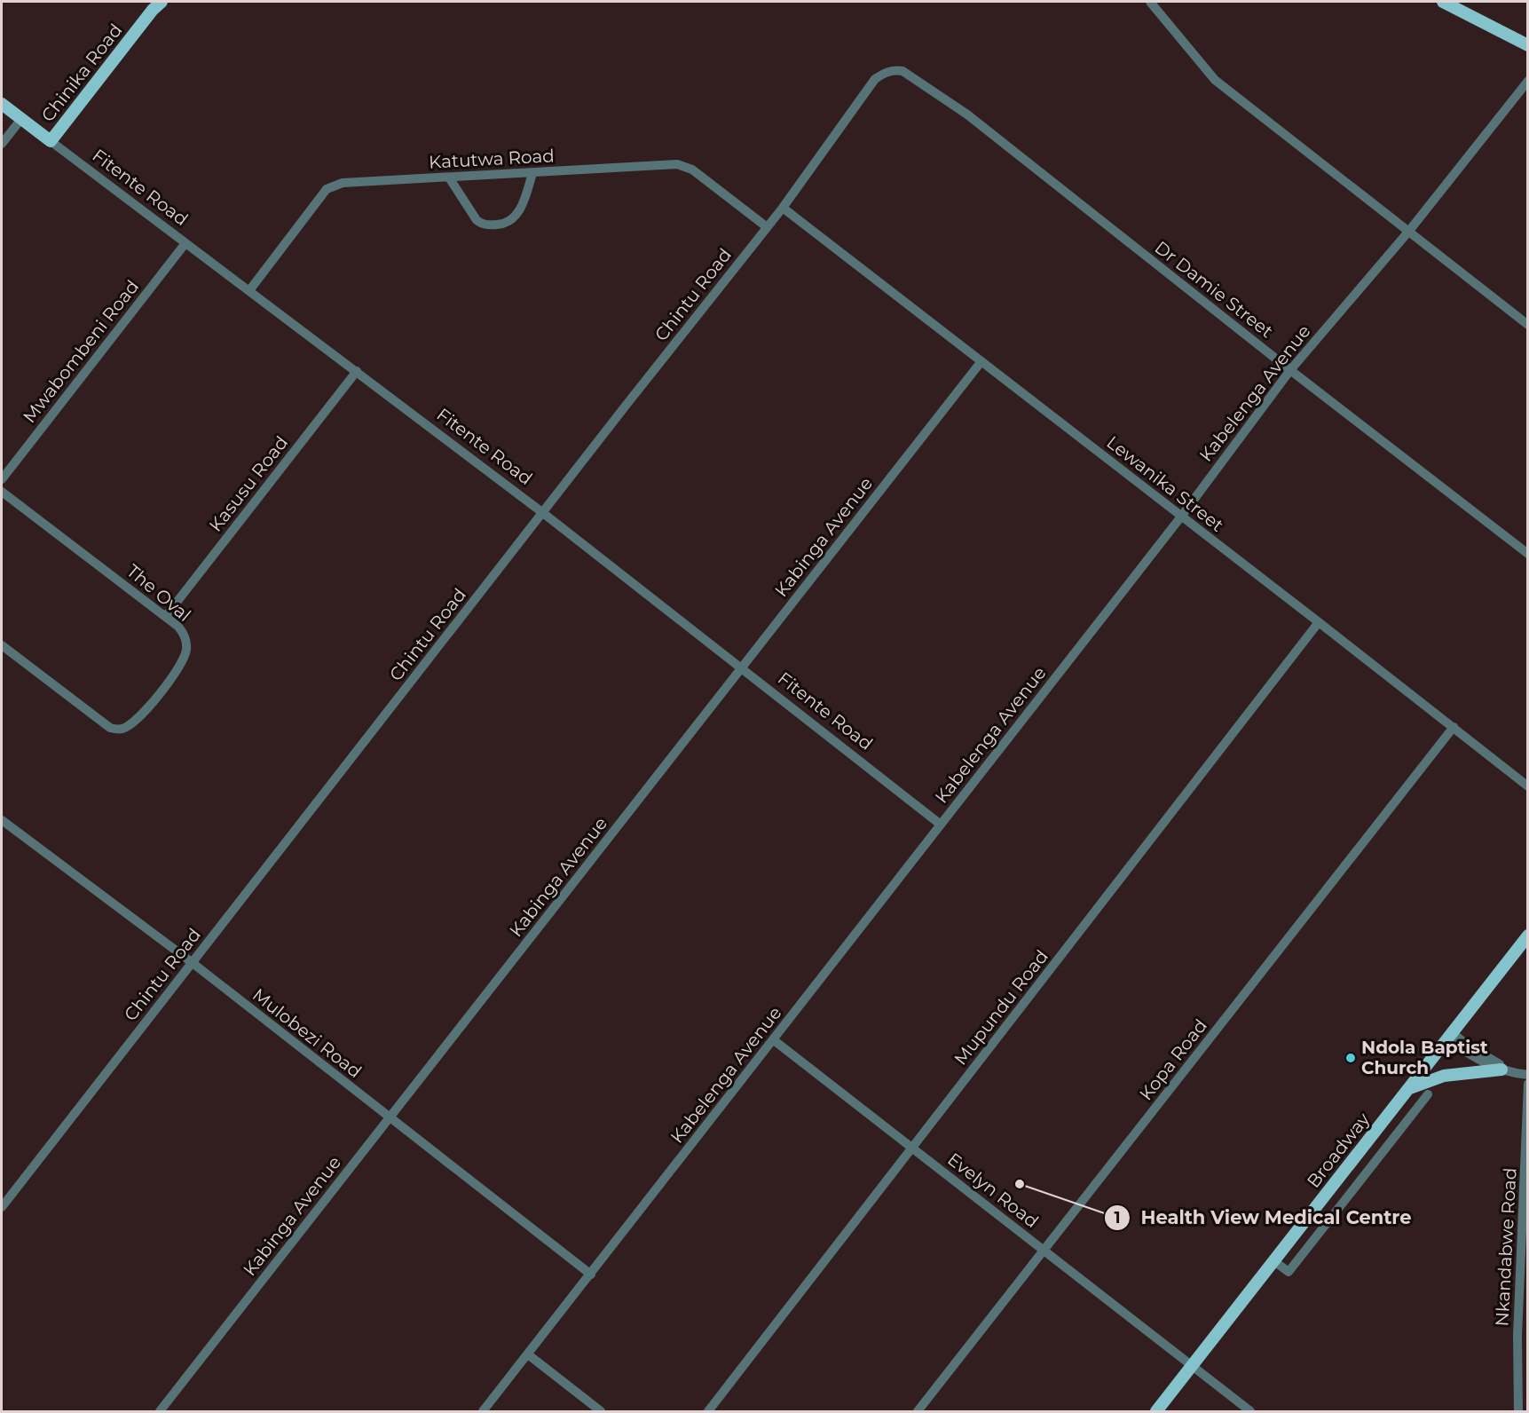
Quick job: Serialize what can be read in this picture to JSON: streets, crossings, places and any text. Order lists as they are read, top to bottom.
{
  "streets": {
    "main road": ["Chinika Road", "Fitente Road", "Broadway"],
    "street": [
      "Katutwa Road",
      "Dr Damie Street",
      "Chintu Road",
      "Mwabombeni Road",
      "Kabelenga Avenue",
      "Kasusu Road",
      "Lewanika Street",
      "Kabinga Avenue",
      "The Oval",
      "Mupundu Road",
      "Mulobezi Road",
      "Kopa Road",
      "Evelyn Road",
      "Nkandabwe Road"
    ]
  },
  "crossings": [
    ["Chinika Road", "Fitente Road"],
    ["Katutwa Road", "Fitente Road"],
    ["Katutwa Road", "Chintu Road"],
    ["Fitente Road", "Chintu Road"],
    ["Fitente Road", "Mwabombeni Road"],
    ["Fitente Road", "Kabelenga Avenue"],
    ["Fitente Road", "Kasusu Road"],
    ["Fitente Road", "Kabinga Avenue"],
    ["Dr Damie Street", "Chintu Road"],
    ["Dr Damie Street", "Kabelenga Avenue"],
    ["Chintu Road", "Lewanika Street"],
    ["Chintu Road", "Mulobezi Road"],
    ["Kabelenga Avenue", "Lewanika Street"],
    ["Kabelenga Avenue", "Mulobezi Road"],
    ["Kabelenga Avenue", "Evelyn Road"],
    ["Kasusu Road", "The Oval"],
    ["Lewanika Street", "Kabinga Avenue"],
    ["Lewanika Street", "Mupundu Road"],
    ["Lewanika Street", "Kopa Road"],
    ["Kabinga Avenue", "Mulobezi Road"],
    ["Mupundu Road", "Evelyn Road"],
    ["Kopa Road", "Evelyn Road"],
    ["Broadway", "Evelyn Road"]
  ],
  "places": ["Ndola Baptist Church", "Health View Medical Centre"]
}
